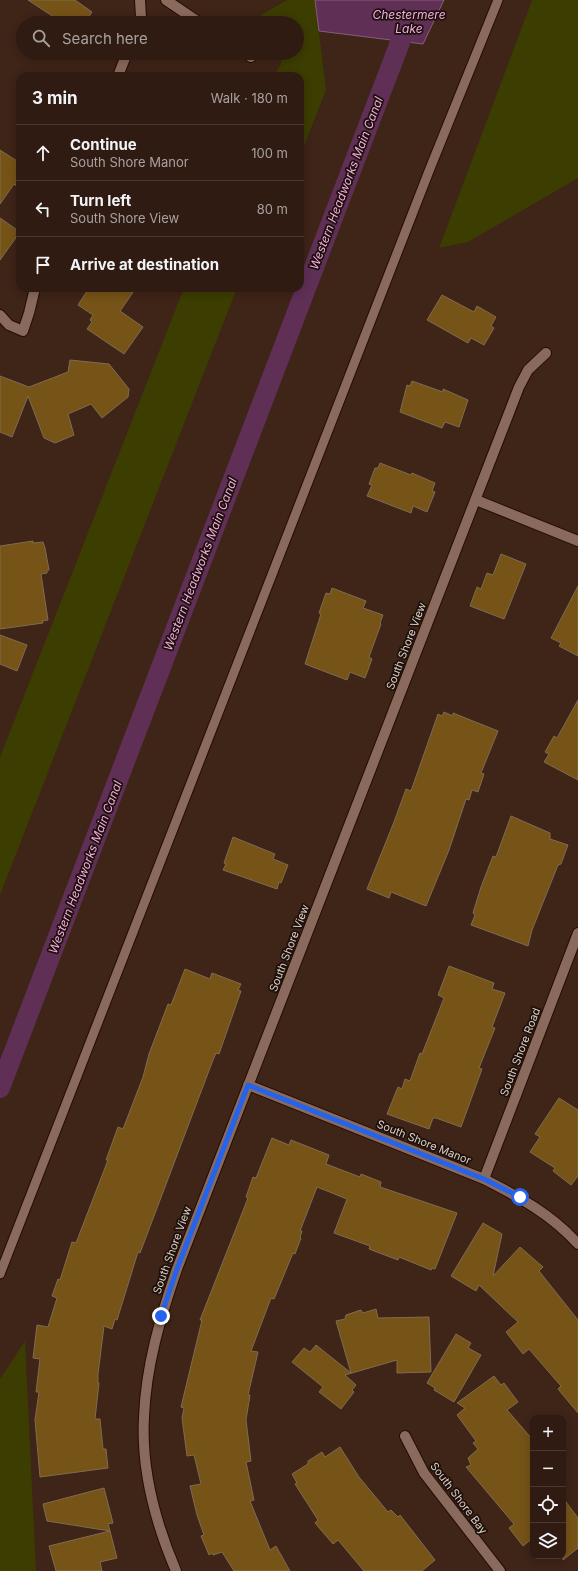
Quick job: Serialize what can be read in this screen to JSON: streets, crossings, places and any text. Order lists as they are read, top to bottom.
{
  "streets": {
    "street": [
      "South Shore View",
      "South Shore Road",
      "South Shore Manor",
      "South Shore Bay"
    ]
  },
  "crossings": [
    ["South Shore View", "South Shore Manor"],
    ["South Shore Road", "South Shore Manor"]
  ],
  "water": ["Chestermere Lake", "Western Headworks Main Canal"],
  "page": {
    "search": "Search here",
    "heading": ["3 min", "Walk · 180 m"],
    "list": [
      ["Continue", "South Shore Manor", "100 m"],
      ["Turn left", "South Shore View", "80 m"],
      "Arrive at destination"
    ],
    "map_buttons": ["+", "−"]
  }
}
